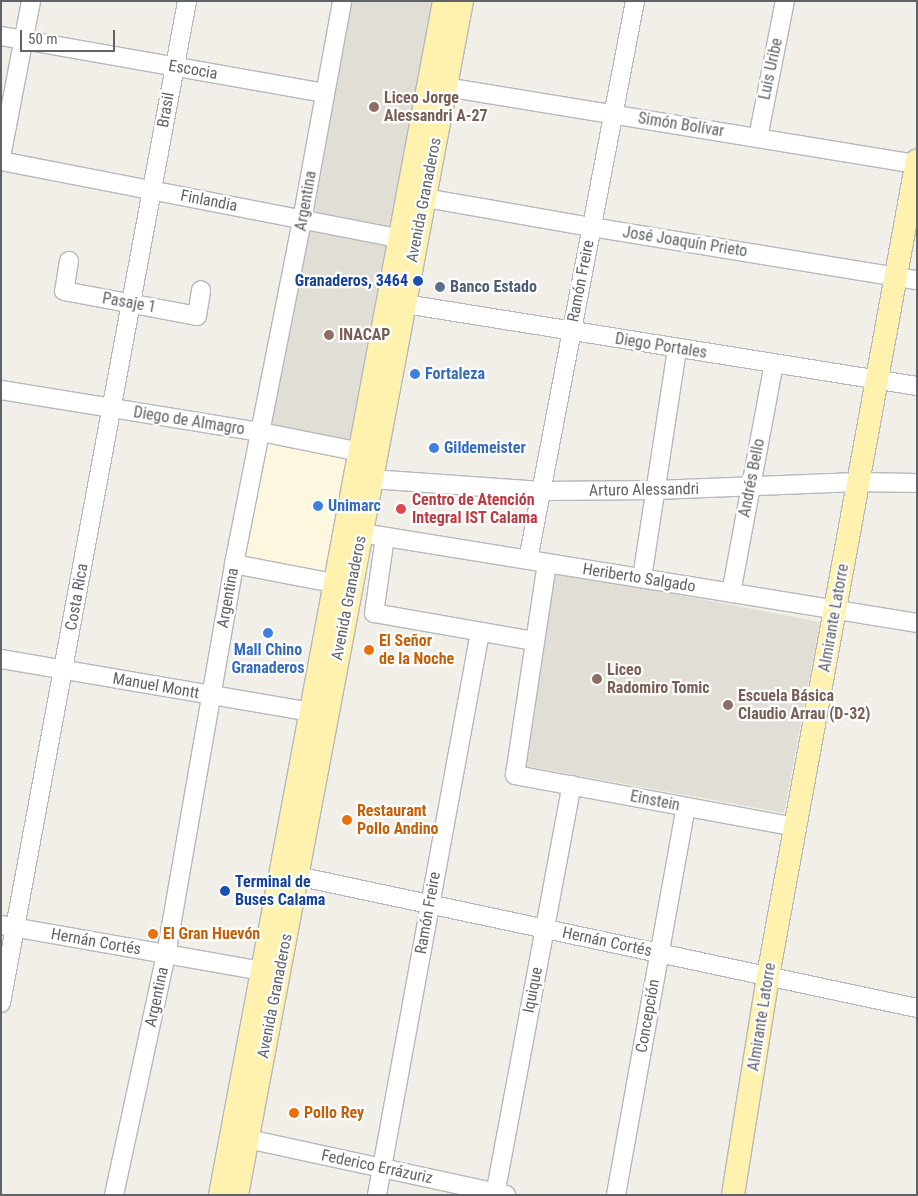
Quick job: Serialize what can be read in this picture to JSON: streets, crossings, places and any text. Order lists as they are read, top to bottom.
{
  "streets": {
    "main road": ["Avenida Granaderos", "Almirante Latorre"],
    "street": [
      "Luis Uribe",
      "Escocia",
      "Brasil",
      "Simón Bolívar",
      "Finlandia",
      "Argentina",
      "José Joaquín Prieto",
      "Ramón Freire",
      "Pasaje 1",
      "Diego Portales",
      "Diego de Almagro",
      "Andrés Bello",
      "Arturo Alessandri",
      "Heriberto Salgado",
      "Costa Rica",
      "Manuel Montt",
      "Einstein",
      "Hernán Cortés",
      "Iquique",
      "Concepción",
      "Federico Errázuriz"
    ]
  },
  "crossings": [
    ["Luis Uribe", "Simón Bolívar"],
    ["Escocia", "Brasil"],
    ["Escocia", "Argentina"],
    ["Brasil", "Finlandia"],
    ["Brasil", "Costa Rica"],
    ["Simón Bolívar", "Avenida Granaderos"],
    ["Simón Bolívar", "Ramón Freire"],
    ["Simón Bolívar", "Almirante Latorre"],
    ["Avenida Granaderos", "Finlandia"],
    ["Avenida Granaderos", "José Joaquín Prieto"],
    ["Avenida Granaderos", "Diego Portales"],
    ["Avenida Granaderos", "Diego de Almagro"],
    ["Avenida Granaderos", "Arturo Alessandri"],
    ["Avenida Granaderos", "Heriberto Salgado"],
    ["Avenida Granaderos", "Manuel Montt"],
    ["Avenida Granaderos", "Hernán Cortés"],
    ["Avenida Granaderos", "Federico Errázuriz"],
    ["Finlandia", "Argentina"],
    ["Finlandia", "Costa Rica"],
    ["Argentina", "Diego de Almagro"],
    ["Argentina", "Manuel Montt"],
    ["Argentina", "Hernán Cortés"],
    ["José Joaquín Prieto", "Ramón Freire"],
    ["José Joaquín Prieto", "Almirante Latorre"],
    ["Ramón Freire", "Diego Portales"],
    ["Ramón Freire", "Arturo Alessandri"],
    ["Ramón Freire", "Heriberto Salgado"],
    ["Ramón Freire", "Hernán Cortés"],
    ["Ramón Freire", "Federico Errázuriz"],
    ["Pasaje 1", "Costa Rica"],
    ["Diego Portales", "Andrés Bello"],
    ["Diego Portales", "Almirante Latorre"],
    ["Diego de Almagro", "Costa Rica"],
    ["Andrés Bello", "Arturo Alessandri"],
    ["Andrés Bello", "Heriberto Salgado"],
    ["Arturo Alessandri", "Almirante Latorre"],
    ["Heriberto Salgado", "Almirante Latorre"],
    ["Costa Rica", "Manuel Montt"],
    ["Costa Rica", "Hernán Cortés"],
    ["Almirante Latorre", "Einstein"],
    ["Almirante Latorre", "Hernán Cortés"],
    ["Einstein", "Iquique"],
    ["Einstein", "Concepción"],
    ["Hernán Cortés", "Iquique"],
    ["Hernán Cortés", "Concepción"],
    ["Iquique", "Federico Errázuriz"]
  ],
  "places": [
    "Liceo Jorge Alessandri A-27",
    "Granaderos, 3464",
    "Banco Estado",
    "INACAP",
    "Fortaleza",
    "Gildemeister",
    "Unimarc",
    "Centro de Atención Integral IST Calama",
    "Mall Chino Granaderos",
    "El Señor de la Noche",
    "Liceo Radomiro Tomic",
    "Escuela Básica Claudio Arrau (D-32)",
    "Restaurant Pollo Andino",
    "Terminal de Buses Calama",
    "El Gran Huevón",
    "Pollo Rey"
  ],
  "scale_bar": "50 m"
}
